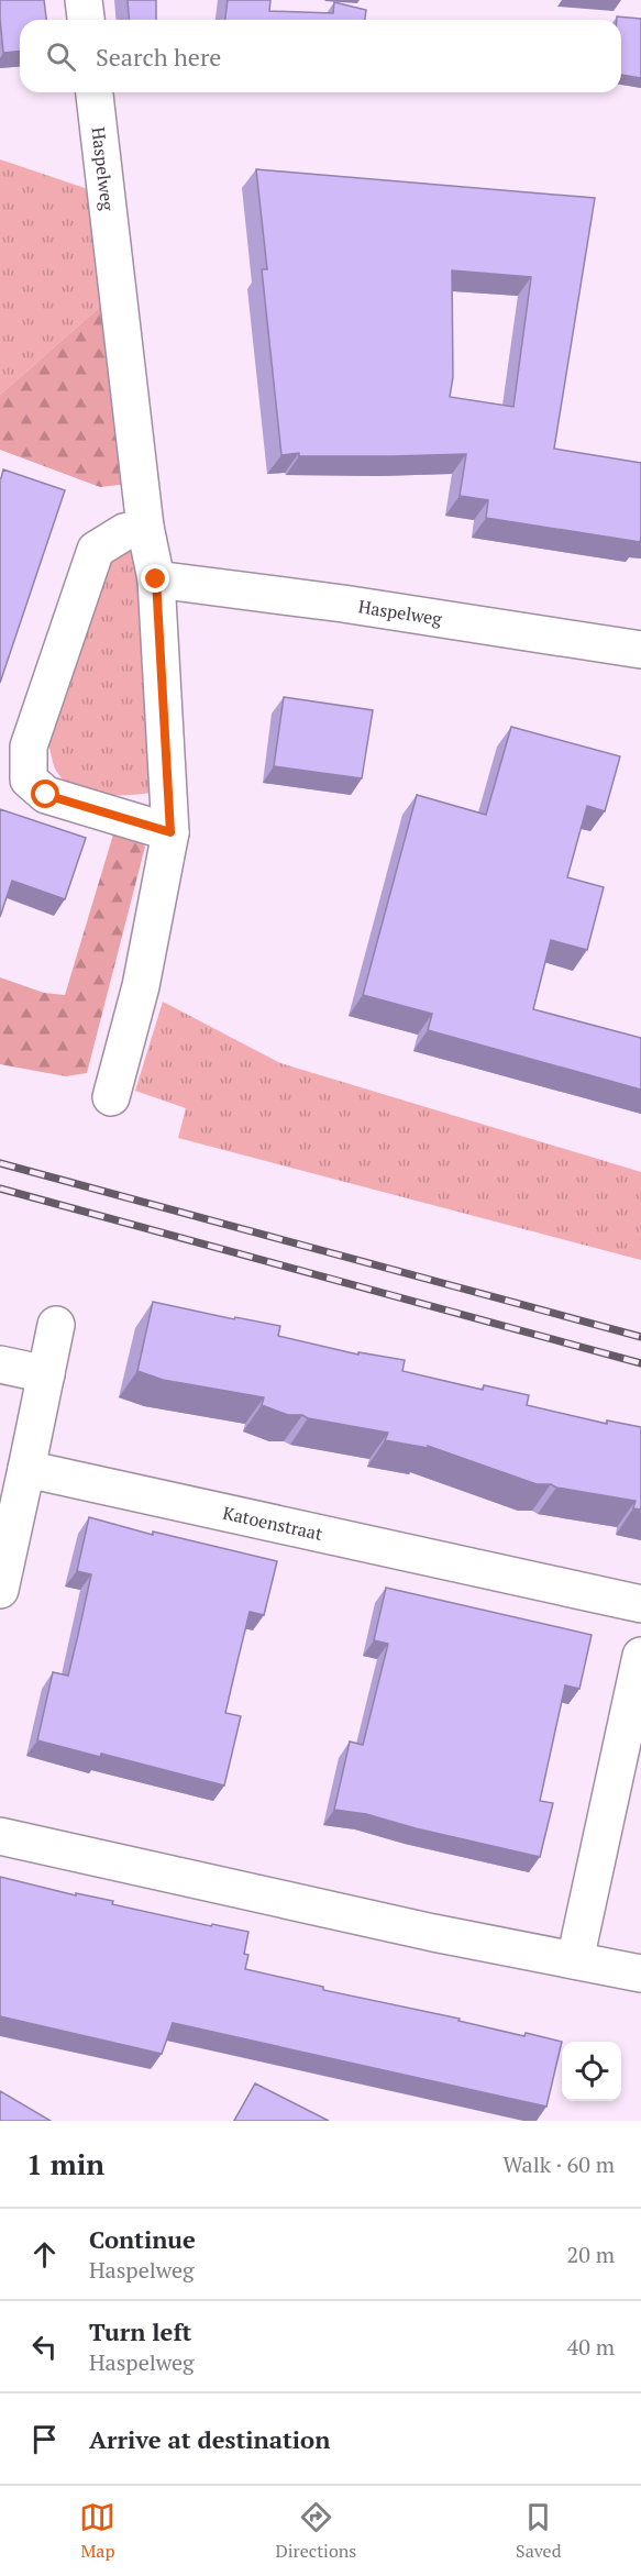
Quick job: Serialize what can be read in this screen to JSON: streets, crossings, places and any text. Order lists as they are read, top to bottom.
{
  "streets": {
    "street": ["Haspelweg", "Katoenstraat"]
  },
  "page": {
    "search": "Search here",
    "heading": ["1 min", "Walk · 60 m"],
    "list": [
      ["Continue", "Haspelweg", "20 m"],
      ["Turn left", "Haspelweg", "40 m"],
      "Arrive at destination"
    ],
    "nav": ["Map", "Directions", "Saved"]
  }
}
